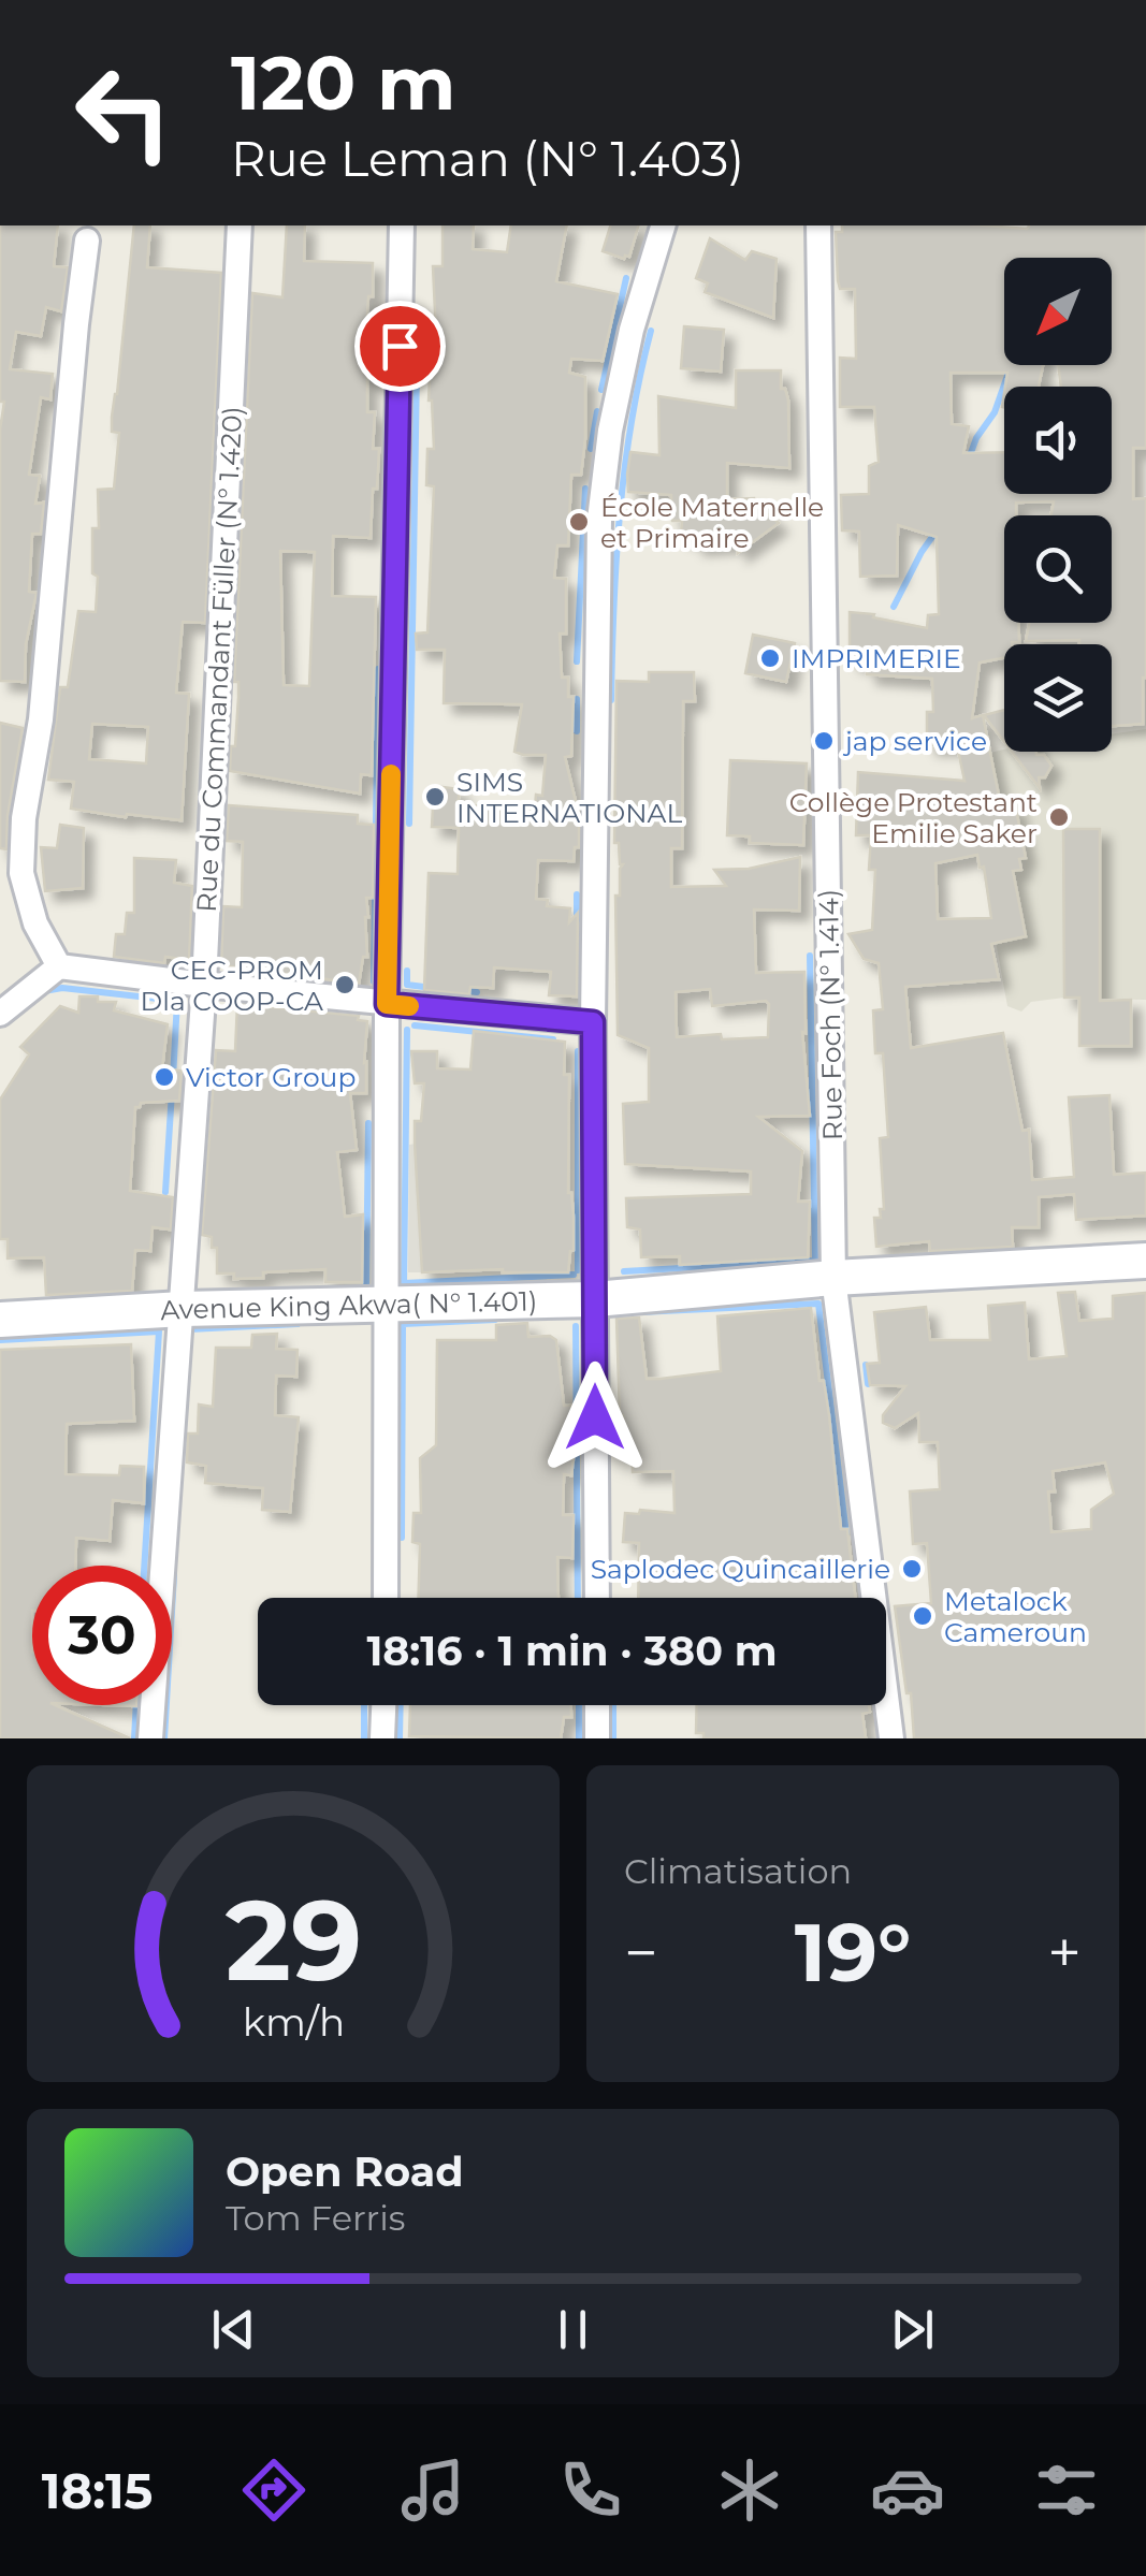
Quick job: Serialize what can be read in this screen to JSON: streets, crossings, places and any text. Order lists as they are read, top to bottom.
{
  "streets": {
    "street": ["Rue du Commandant Füller (N° 1.420)", "Rue Foch (N° 1.414)", "Avenue King Akwa( N° 1.401)"]
  },
  "crossings": [
    ["Rue du Commandant Füller (N° 1.420)", "Avenue King Akwa( N° 1.401)"],
    ["Rue Foch (N° 1.414)", "Avenue King Akwa( N° 1.401)"]
  ],
  "places": [
    "École Maternelle et Primaire",
    "IMPRIMERIE",
    "jap service",
    "SIMS INTERNATIONAL",
    "Collège Protestant Emilie Saker",
    "CEC-PROM Dla COOP-CA",
    "Victor Group",
    "Saplodec Quincaillerie",
    "Metalock Cameroun"
  ],
  "north": "bottom left",
  "page": {
    "turn": ["120 m", "Rue Leman (N° 1.403)"],
    "limit": "30",
    "trip": "18:16 · 1 min · 380 m",
    "tile": "Climatisation",
    "heat": ["−", "19°", "+"],
    "song": ["Open Road", "Tom Ferris"],
    "tabs": "18:15",
    "gauge": ["29", "km/h"]
  }
}
